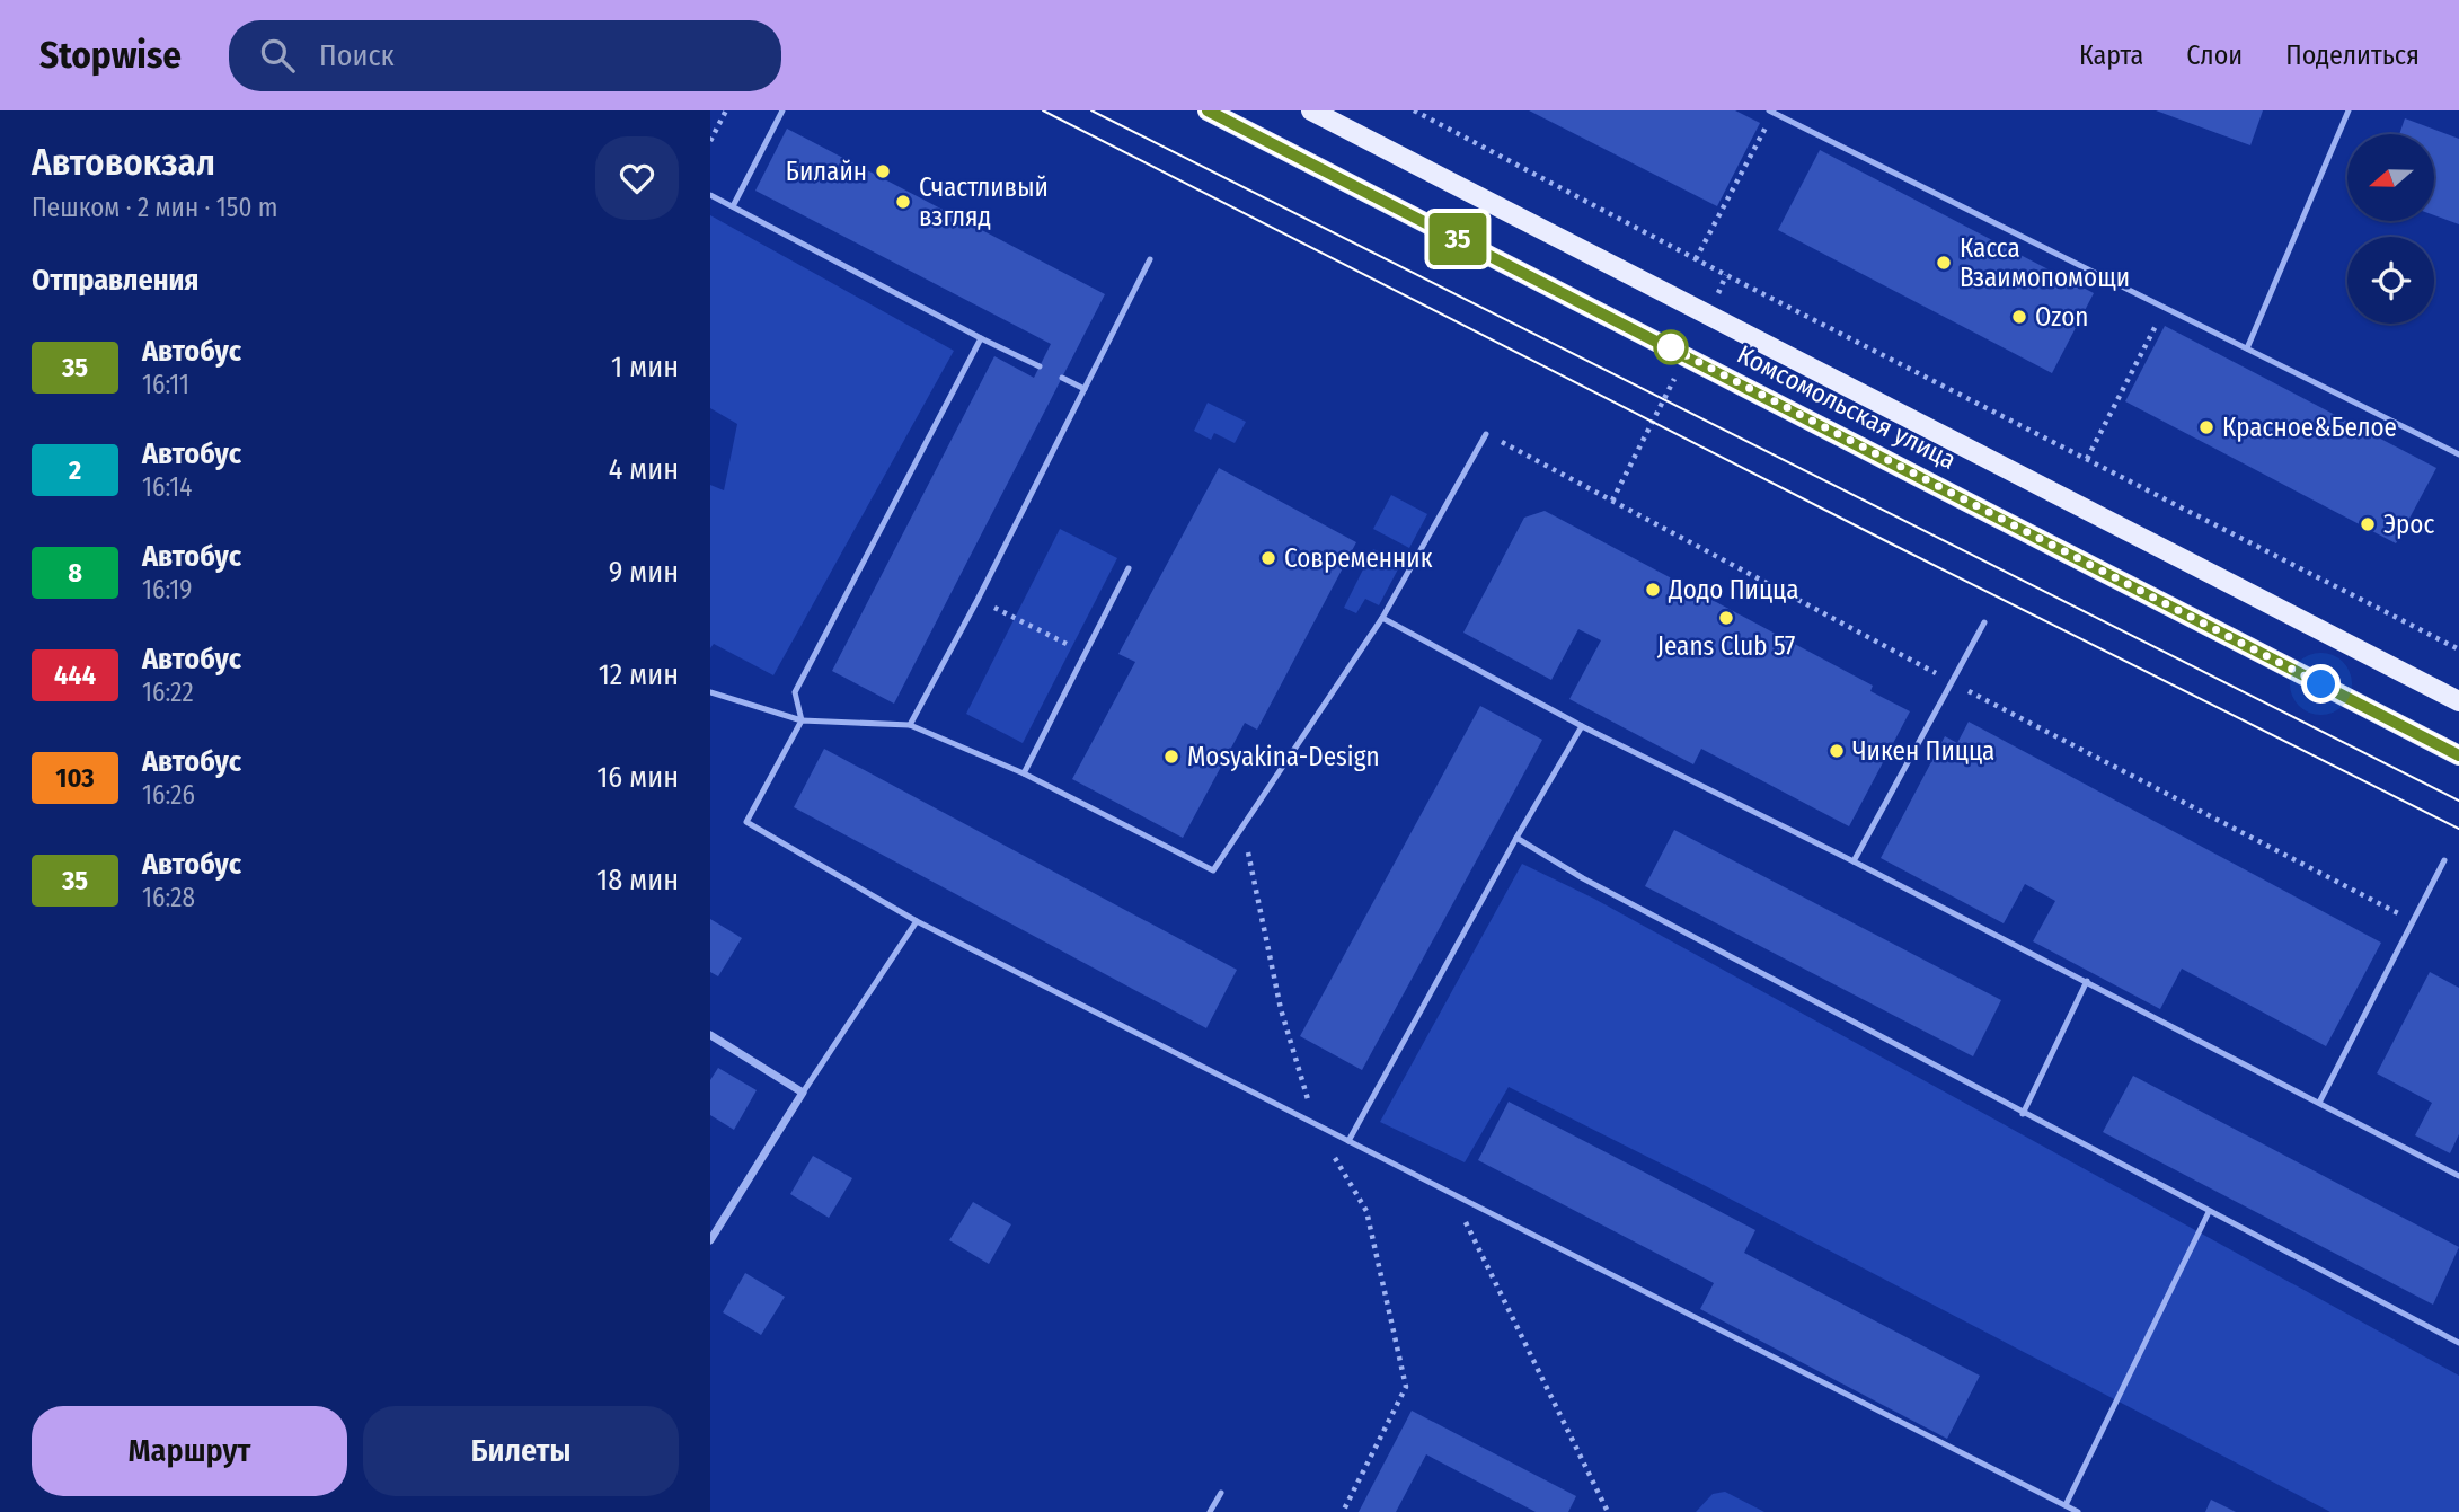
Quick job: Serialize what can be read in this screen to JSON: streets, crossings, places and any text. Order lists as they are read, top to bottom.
{
  "streets": {
    "main road": ["Комсомольская улица"]
  },
  "places": [
    "Билайн",
    "Счастливый взгляд",
    "Касса Взаимопомощи",
    "Ozon",
    "Красное&Белое",
    "Эрос",
    "Современник",
    "Додо Пицца",
    "Jeans Club 57",
    "Чикен Пицца",
    "Mosyakina-Design"
  ],
  "lines": ["bus line 35"],
  "north": "left",
  "page": {
    "header": "Stopwise",
    "search": "Поиск",
    "nav": ["Карта", "Слои", "Поделиться"],
    "heading": [
      ["Автовокзал", "Пешком · 2 мин · 150 m"],
      "Отправления"
    ],
    "on_map": "35",
    "list": [
      {
        "mark": "35",
        "name": "Автобус",
        "note": "16:11",
        "value": "1 мин"
      },
      {
        "mark": "2",
        "name": "Автобус",
        "note": "16:14",
        "value": "4 мин"
      },
      {
        "mark": "8",
        "name": "Автобус",
        "note": "16:19",
        "value": "9 мин"
      },
      {
        "mark": "444",
        "name": "Автобус",
        "note": "16:22",
        "value": "12 мин"
      },
      {
        "mark": "103",
        "name": "Автобус",
        "note": "16:26",
        "value": "16 мин"
      },
      {
        "mark": "35",
        "name": "Автобус",
        "note": "16:28",
        "value": "18 мин"
      }
    ],
    "buttons": ["Маршрут", "Билеты"]
  }
}
